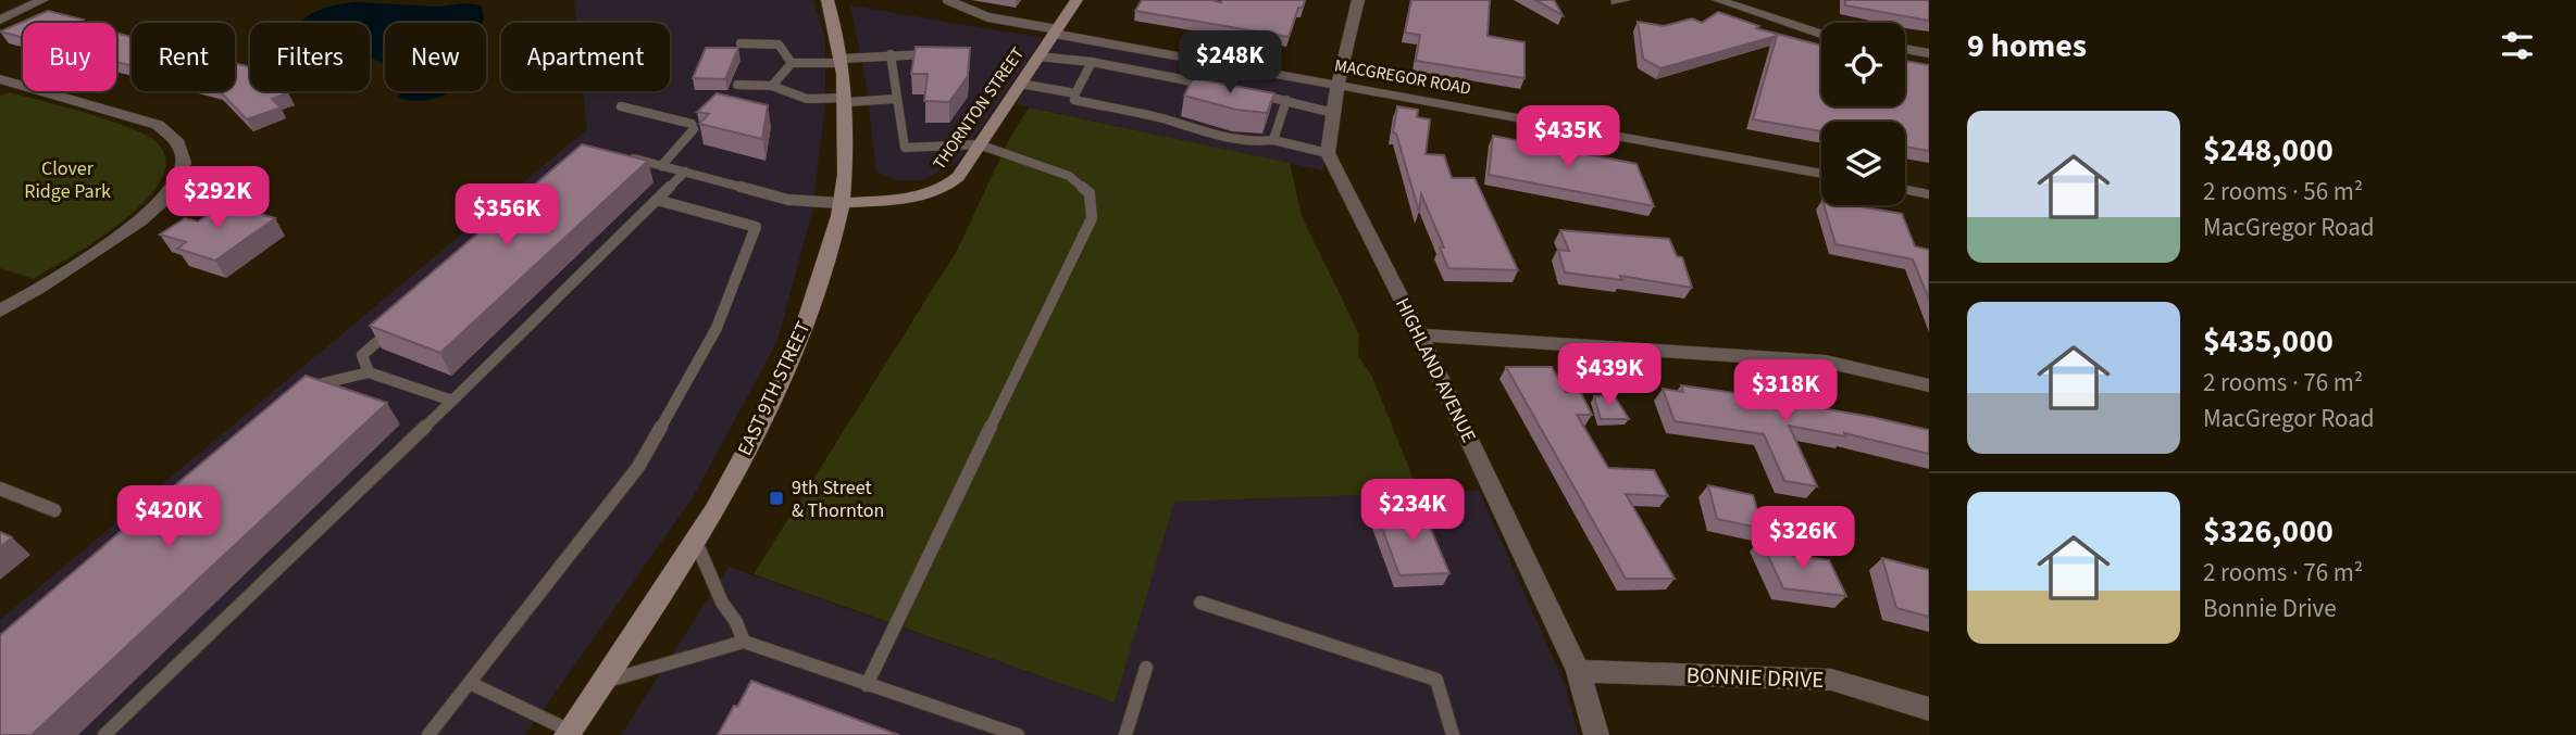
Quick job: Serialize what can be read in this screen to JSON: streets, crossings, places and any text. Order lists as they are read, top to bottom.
{
  "streets": {
    "main road": ["THORNTON STREET", "EAST 9TH STREET"],
    "street": ["MACGREGOR ROAD", "HIGHLAND AVENUE", "BONNIE DRIVE"]
  },
  "crossings": [
    ["MACGREGOR ROAD", "THORNTON STREET"],
    ["THORNTON STREET", "EAST 9TH STREET"],
    ["HIGHLAND AVENUE", "BONNIE DRIVE"]
  ],
  "parks": ["Clover Ridge Park"],
  "places": {
    "transit": ["9th Street & Thornton"]
  },
  "page": {
    "heading": "9 homes",
    "chip": [
      "Buy",
      "Rent",
      "Filters",
      "New",
      "Apartment"
    ],
    "price": [
      "$248K",
      "$435K",
      "$292K",
      "$356K",
      "$439K",
      "$318K",
      "$234K",
      "$420K",
      "$326K"
    ],
    "list": [
      {
        "name": "$248,000",
        "note": "2 rooms · 56 m² · MacGregor Road"
      },
      {
        "name": "$435,000",
        "note": "2 rooms · 76 m² · MacGregor Road"
      },
      {
        "name": "$326,000",
        "note": "2 rooms · 76 m² · Bonnie Drive"
      }
    ]
  }
}
